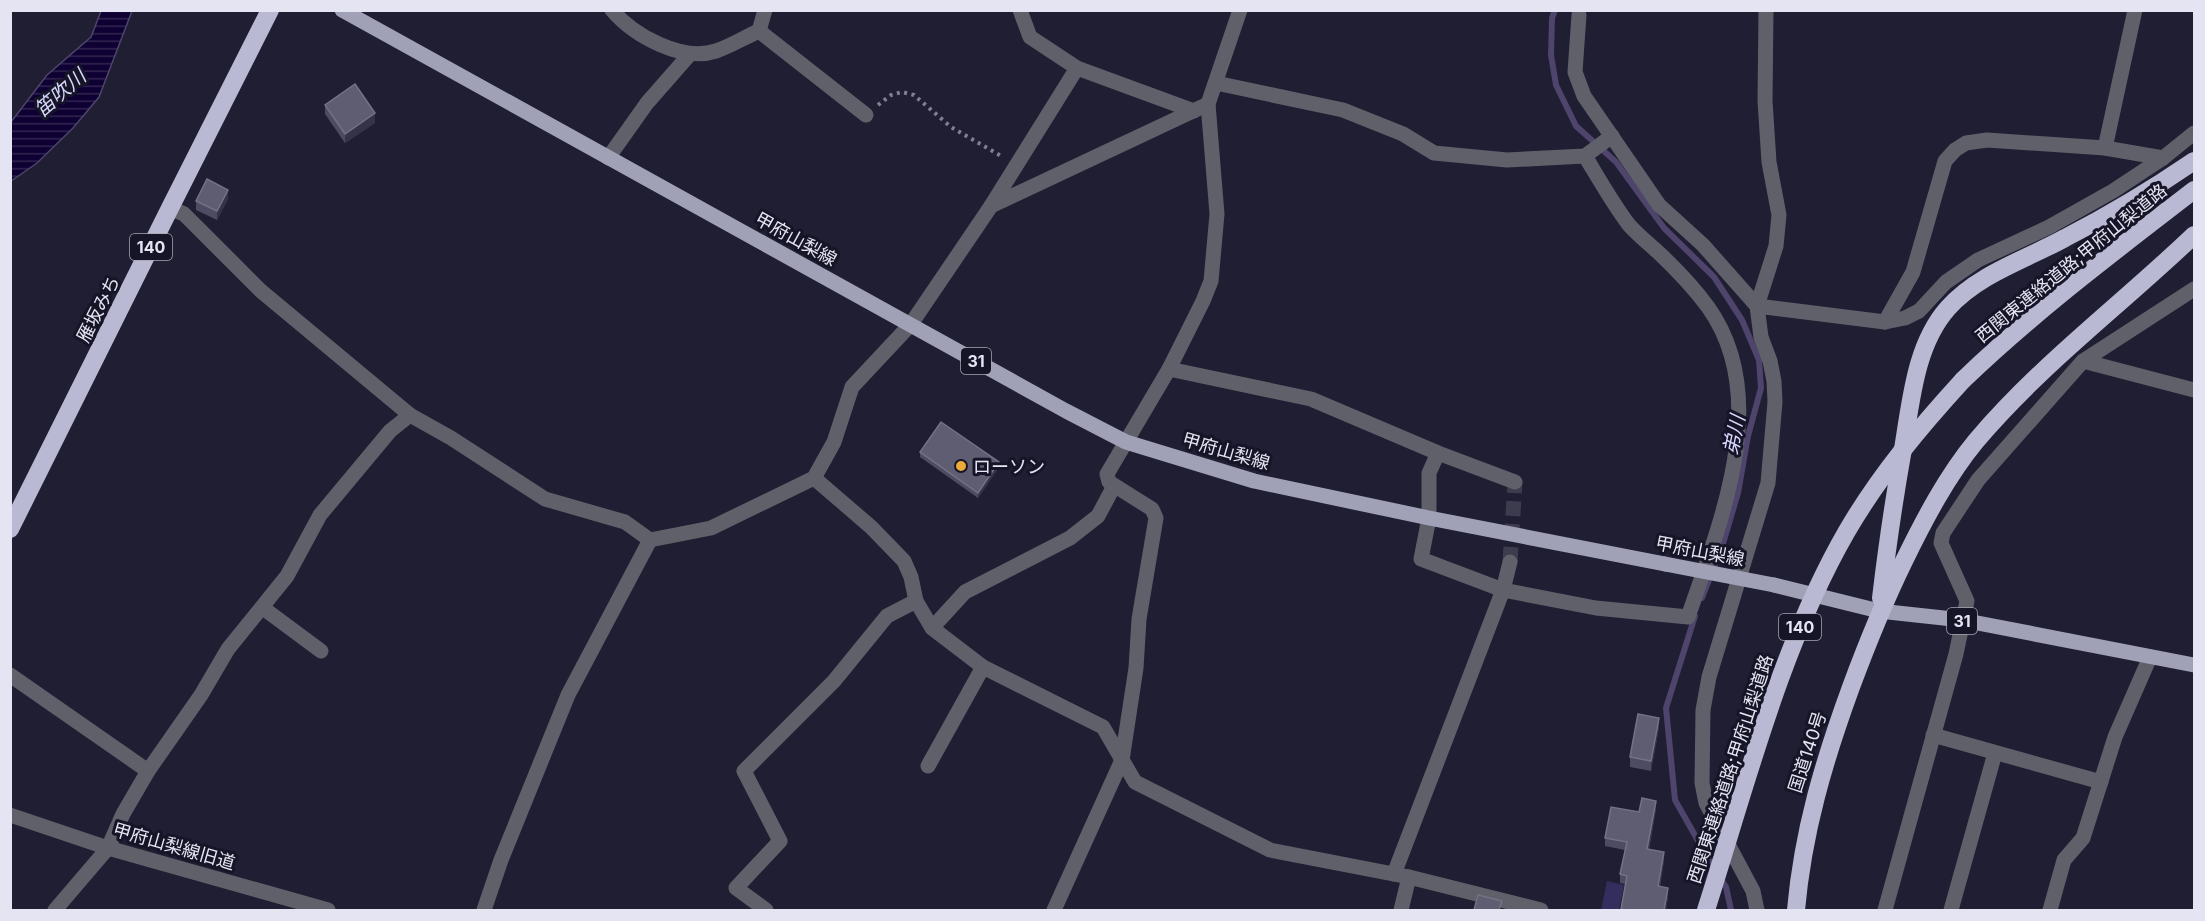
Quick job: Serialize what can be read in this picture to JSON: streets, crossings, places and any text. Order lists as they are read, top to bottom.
{
  "streets": {
    "highway": [
      "140",
      "西関東連絡道路;甲府山梨道路",
      "雁坂みち",
      "国道140号"
    ],
    "main road": ["甲府山梨線", "31"],
    "street": ["甲府山梨線旧道"]
  },
  "crossings": [
    ["甲府山梨線", "国道140号"]
  ],
  "water": ["笛吹川", "弟川"],
  "places": ["ローソン"]
}
